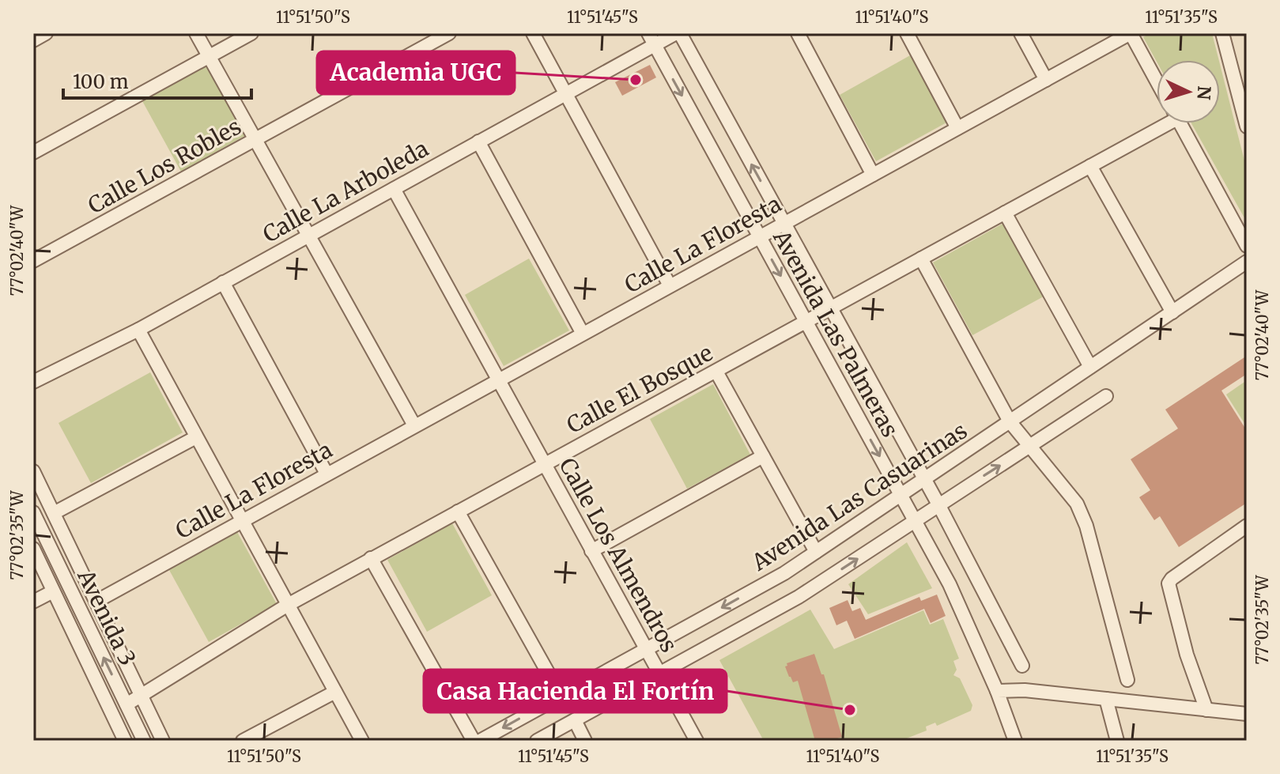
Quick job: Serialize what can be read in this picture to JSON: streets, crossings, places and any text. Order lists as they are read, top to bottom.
{
  "streets": {
    "street": [
      "Calle Los Robles",
      "Calle La Arboleda",
      "Calle La Floresta",
      "Avenida Las Palmeras",
      "Calle El Bosque",
      "Avenida Las Casuarinas",
      "Calle Los Almendros",
      "Avenida 3"
    ]
  },
  "crossings": [
    ["Calle La Arboleda", "Avenida Las Palmeras"],
    ["Calle La Arboleda", "Calle Los Almendros"],
    ["Calle La Floresta", "Avenida Las Palmeras"],
    ["Calle La Floresta", "Calle Los Almendros"],
    ["Avenida Las Palmeras", "Calle El Bosque"],
    ["Avenida Las Palmeras", "Avenida Las Casuarinas"],
    ["Calle El Bosque", "Calle Los Almendros"],
    ["Calle El Bosque", "Avenida 3"],
    ["Avenida Las Casuarinas", "Calle Los Almendros"]
  ],
  "places": ["Academia UGC", "Casa Hacienda El Fortín"],
  "scale_bar": "100 m",
  "north": "right",
  "coordinates": [
    "11°51'50\"S",
    "11°51'45\"S",
    "11°51'40\"S",
    "11°51'35\"S",
    "77°02'40\"W",
    "77°02'35\"W"
  ]
}
